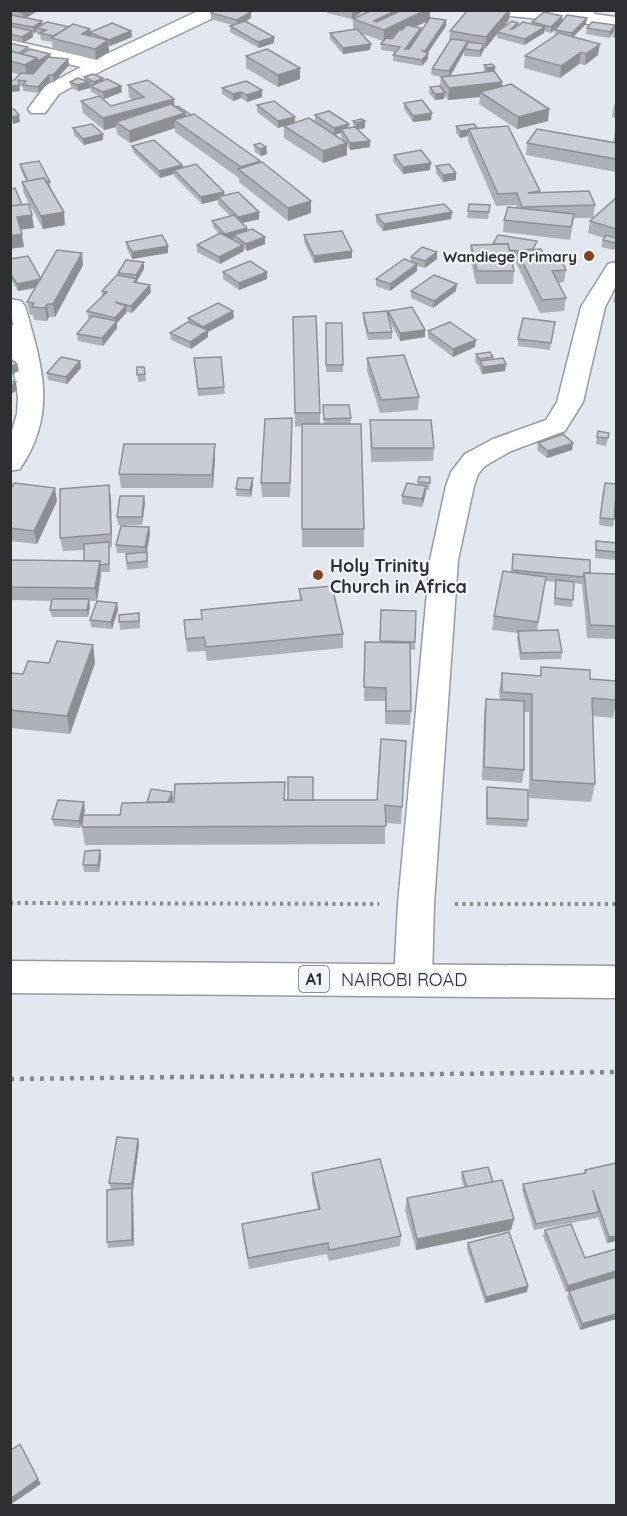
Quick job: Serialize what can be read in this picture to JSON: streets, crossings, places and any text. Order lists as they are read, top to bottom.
{
  "streets": {
    "main road": ["A1", "NAIROBI ROAD"]
  },
  "places": ["Wandiege Primary", "Holy Trinity Church in Africa"]
}
